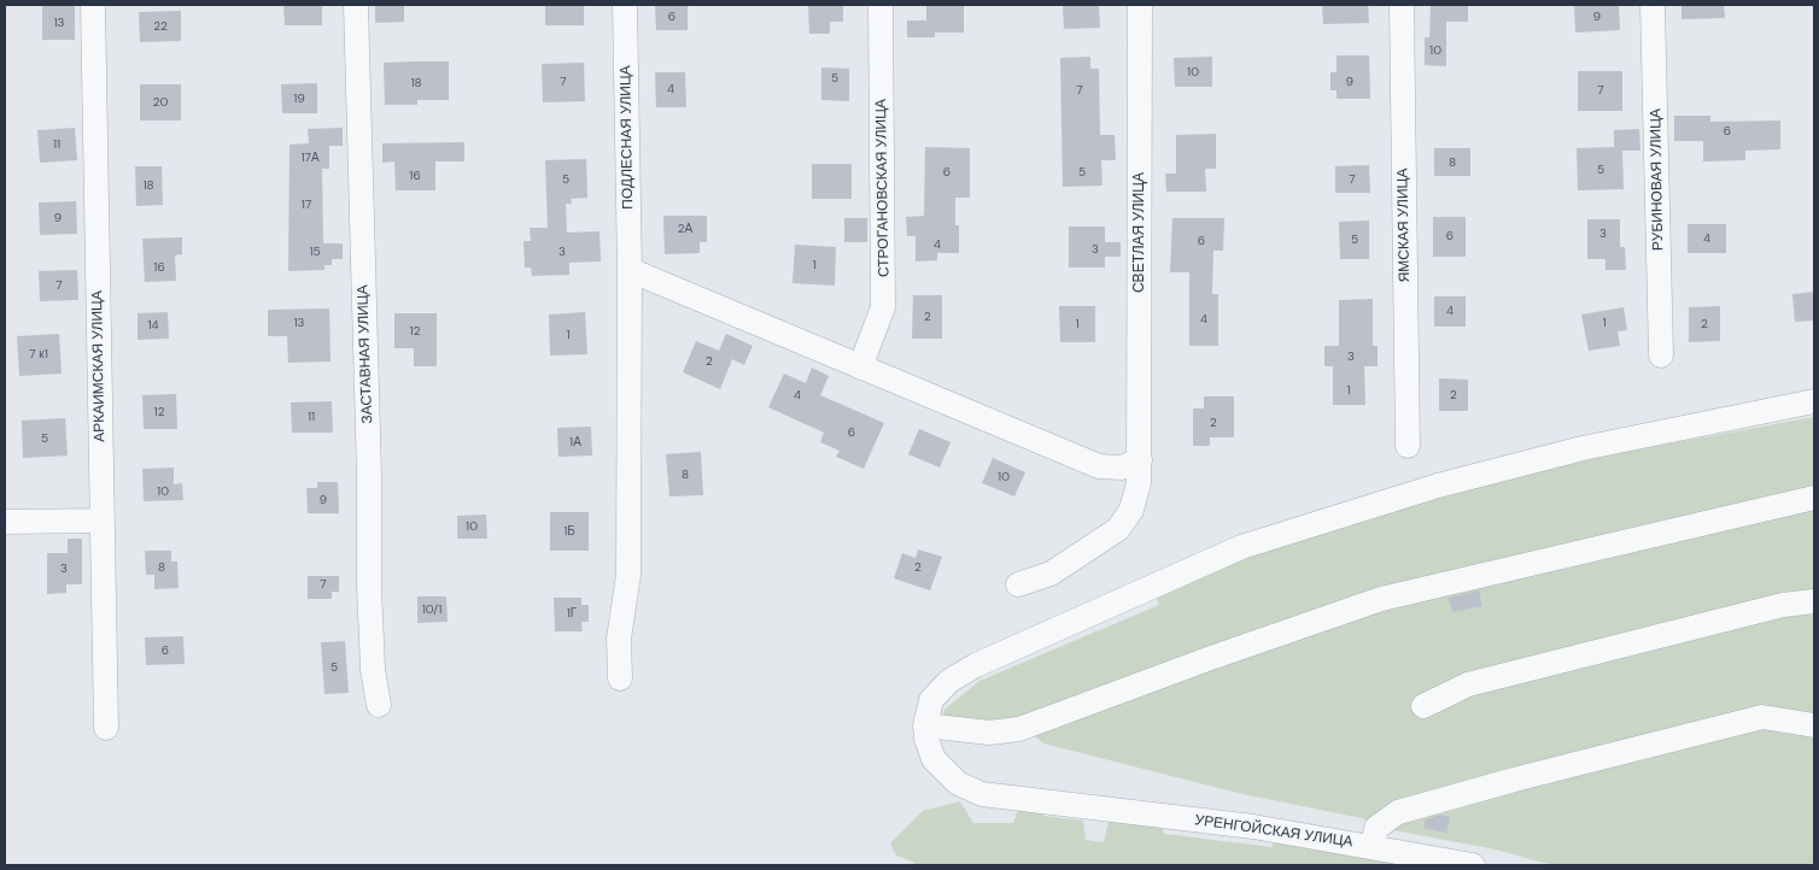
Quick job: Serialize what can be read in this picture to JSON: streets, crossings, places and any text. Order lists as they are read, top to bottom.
{
  "streets": {
    "street": [
      "ПОДЛЕСНАЯ УЛИЦА",
      "РУБИНОВАЯ УЛИЦА",
      "СТРОГАНОВСКАЯ УЛИЦА",
      "ЯМСКАЯ УЛИЦА",
      "СВЕТЛАЯ УЛИЦА",
      "ЗАСТАВНАЯ УЛИЦА",
      "АРКАИМСКАЯ УЛИЦА",
      "УРЕНГОЙСКАЯ УЛИЦА"
    ]
  },
  "house_numbers": [
    "6",
    "9",
    "13",
    "22",
    "10",
    "10",
    "5",
    "7",
    "9",
    "18",
    "4",
    "7",
    "7",
    "19",
    "20",
    "6",
    "11",
    "17А",
    "8",
    "5",
    "6",
    "5",
    "16",
    "5",
    "7",
    "18",
    "17",
    "9",
    "2А",
    "3",
    "6",
    "4",
    "5",
    "6",
    "4",
    "3",
    "15",
    "3",
    "1",
    "16",
    "7",
    "4",
    "2",
    "4",
    "13",
    "1",
    "1",
    "2",
    "14",
    "12",
    "1",
    "7 к1",
    "3",
    "2",
    "1",
    "4",
    "2",
    "12",
    "11",
    "2",
    "6",
    "5",
    "1А",
    "8",
    "10",
    "10",
    "9",
    "10",
    "1Б",
    "8",
    "2",
    "3",
    "7",
    "10/1",
    "1Г",
    "6",
    "5"
  ]
}
